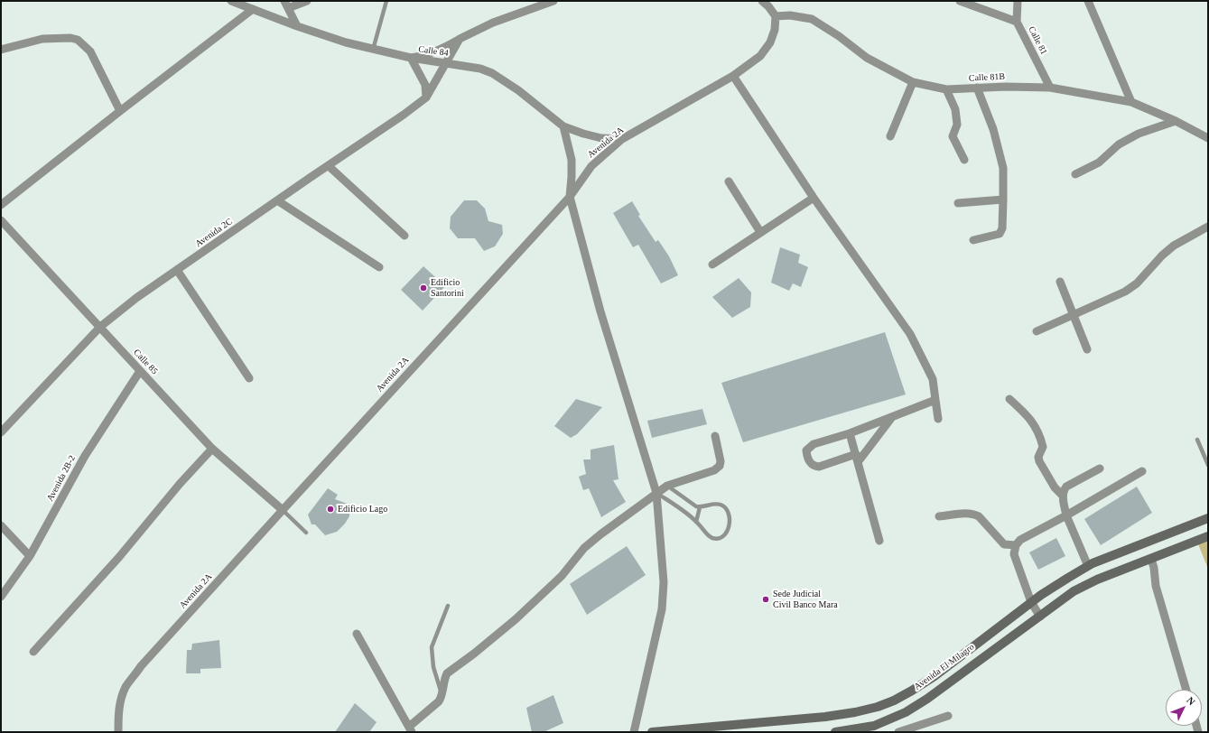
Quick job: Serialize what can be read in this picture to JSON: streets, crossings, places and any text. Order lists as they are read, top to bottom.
{
  "streets": {
    "main road": ["Avenida El Milagro"],
    "street": [
      "Calle 81",
      "Calle 84",
      "Calle 81B",
      "Avenida 2A",
      "Avenida 2C",
      "Calle 85",
      "Avenida 2B-2"
    ]
  },
  "crossings": [
    ["Calle 81", "Calle 81B"],
    ["Calle 84", "Avenida 2A"],
    ["Calle 84", "Avenida 2C"],
    ["Calle 81B", "Avenida 2A"],
    ["Avenida 2A", "Calle 85"],
    ["Avenida 2C", "Calle 85"],
    ["Calle 85", "Avenida 2B-2"]
  ],
  "places": ["Edificio Santorini", "Edificio Lago", "Sede Judicial Civil Banco Mara"],
  "north": "top right"
}
